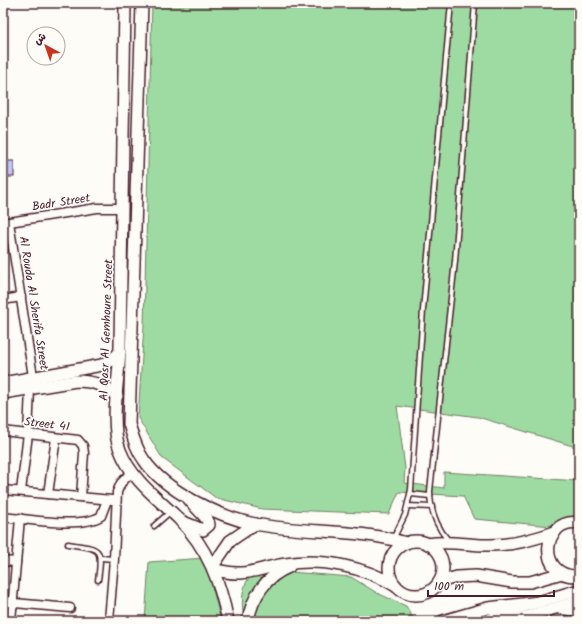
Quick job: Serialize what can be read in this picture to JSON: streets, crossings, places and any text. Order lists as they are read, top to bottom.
{
  "streets": {
    "main road": ["Al Qasr Al Gemhoure Street"],
    "street": ["Badr Street", "Al Rouda Al Sherifa Street", "Street 41"]
  },
  "crossings": [
    ["Badr Street", "Al Rouda Al Sherifa Street"],
    ["Badr Street", "Al Qasr Al Gemhoure Street"],
    ["Al Rouda Al Sherifa Street", "Street 41"]
  ],
  "scale_bar": "100 m",
  "north": "top left"
}
